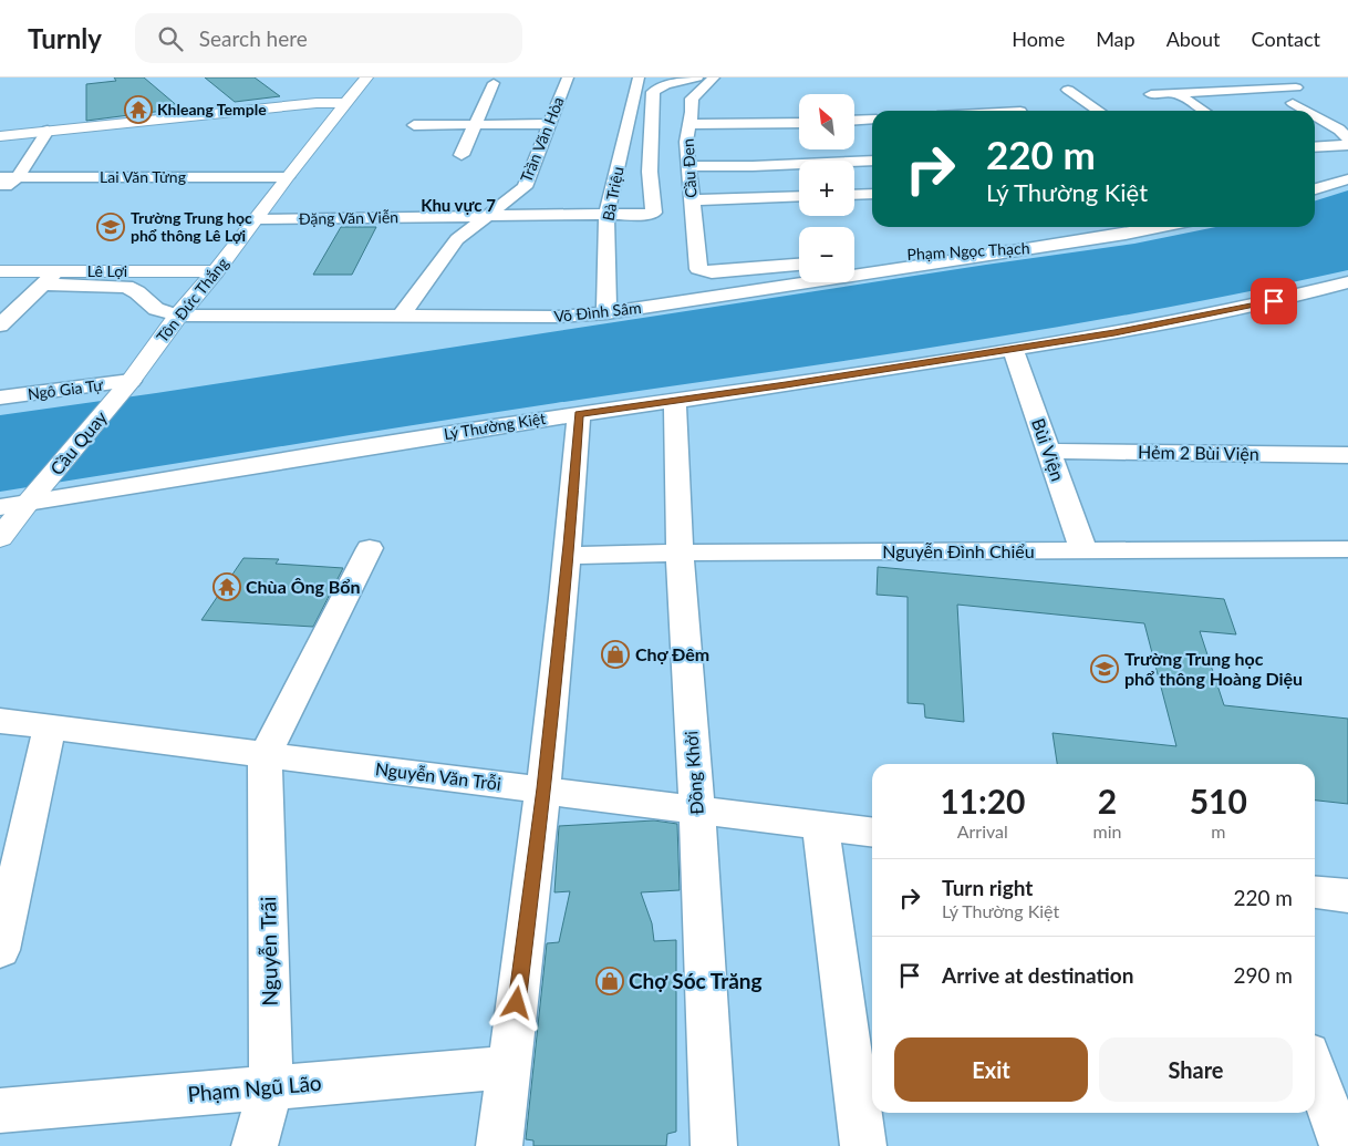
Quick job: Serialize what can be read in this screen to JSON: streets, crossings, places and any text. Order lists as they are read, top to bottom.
{
  "streets": {
    "main road": ["Lê Lợi", "Tôn Đức Thắng", "Cầu Quay"],
    "street": [
      "Trần Văn Hòa",
      "Cầu Đen",
      "Lai Văn Tửng",
      "Bà Triệu",
      "Đặng Văn Viễn",
      "Phạm Ngọc Thạch",
      "Võ Đình Sâm",
      "Ngô Gia Tự",
      "Lý Thường Kiệt",
      "Bùi Viện",
      "Hẻm 2 Bùi Viện",
      "Nguyễn Đình Chiểu",
      "Đồng Khởi",
      "Nguyễn Văn Trỗi",
      "Nguyễn Trãi",
      "Phạm Ngũ Lão"
    ]
  },
  "crossings": [
    ["Trần Văn Hòa", "Đặng Văn Viễn"],
    ["Trần Văn Hòa", "Võ Đình Sâm"],
    ["Lai Văn Tửng", "Tôn Đức Thắng"],
    ["Bà Triệu", "Đặng Văn Viễn"],
    ["Bà Triệu", "Võ Đình Sâm"],
    ["Đặng Văn Viễn", "Tôn Đức Thắng"],
    ["Phạm Ngọc Thạch", "Võ Đình Sâm"],
    ["Lê Lợi", "Tôn Đức Thắng"],
    ["Tôn Đức Thắng", "Võ Đình Sâm"],
    ["Tôn Đức Thắng", "Ngô Gia Tự"],
    ["Tôn Đức Thắng", "Cầu Quay"],
    ["Ngô Gia Tự", "Cầu Quay"],
    ["Lý Thường Kiệt", "Cầu Quay"],
    ["Lý Thường Kiệt", "Bùi Viện"],
    ["Lý Thường Kiệt", "Đồng Khởi"],
    ["Bùi Viện", "Hẻm 2 Bùi Viện"],
    ["Bùi Viện", "Nguyễn Đình Chiểu"],
    ["Nguyễn Đình Chiểu", "Đồng Khởi"],
    ["Đồng Khởi", "Nguyễn Văn Trỗi"],
    ["Nguyễn Văn Trỗi", "Nguyễn Trãi"],
    ["Nguyễn Trãi", "Phạm Ngũ Lão"]
  ],
  "districts": ["Khu vực 7"],
  "places": {
    "temple": ["Khleang Temple", "Chùa Ông Bổn"],
    "school or university": ["Trường Trung học phổ thông Lê Lợi", "Trường Trung học phổ thông Hoàng Diệu"],
    "shop": ["Chợ Đêm", "Chợ Sóc Trăng"]
  },
  "north": "top left",
  "page": {
    "header": "Turnly",
    "search": "Search here",
    "nav": [
      "Home",
      "Map",
      "About",
      "Contact"
    ],
    "map_buttons": ["+", "−"],
    "turn": ["220 m", "Lý Thường Kiệt"],
    "eta": [
      "11:20",
      "Arrival",
      "2",
      "min",
      "510",
      "m"
    ],
    "list": [
      {
        "name": "Turn right",
        "note": "Lý Thường Kiệt",
        "value": "220 m"
      },
      {
        "name": "Arrive at destination",
        "value": "290 m"
      }
    ],
    "buttons": ["Exit", "Share"]
  }
}
